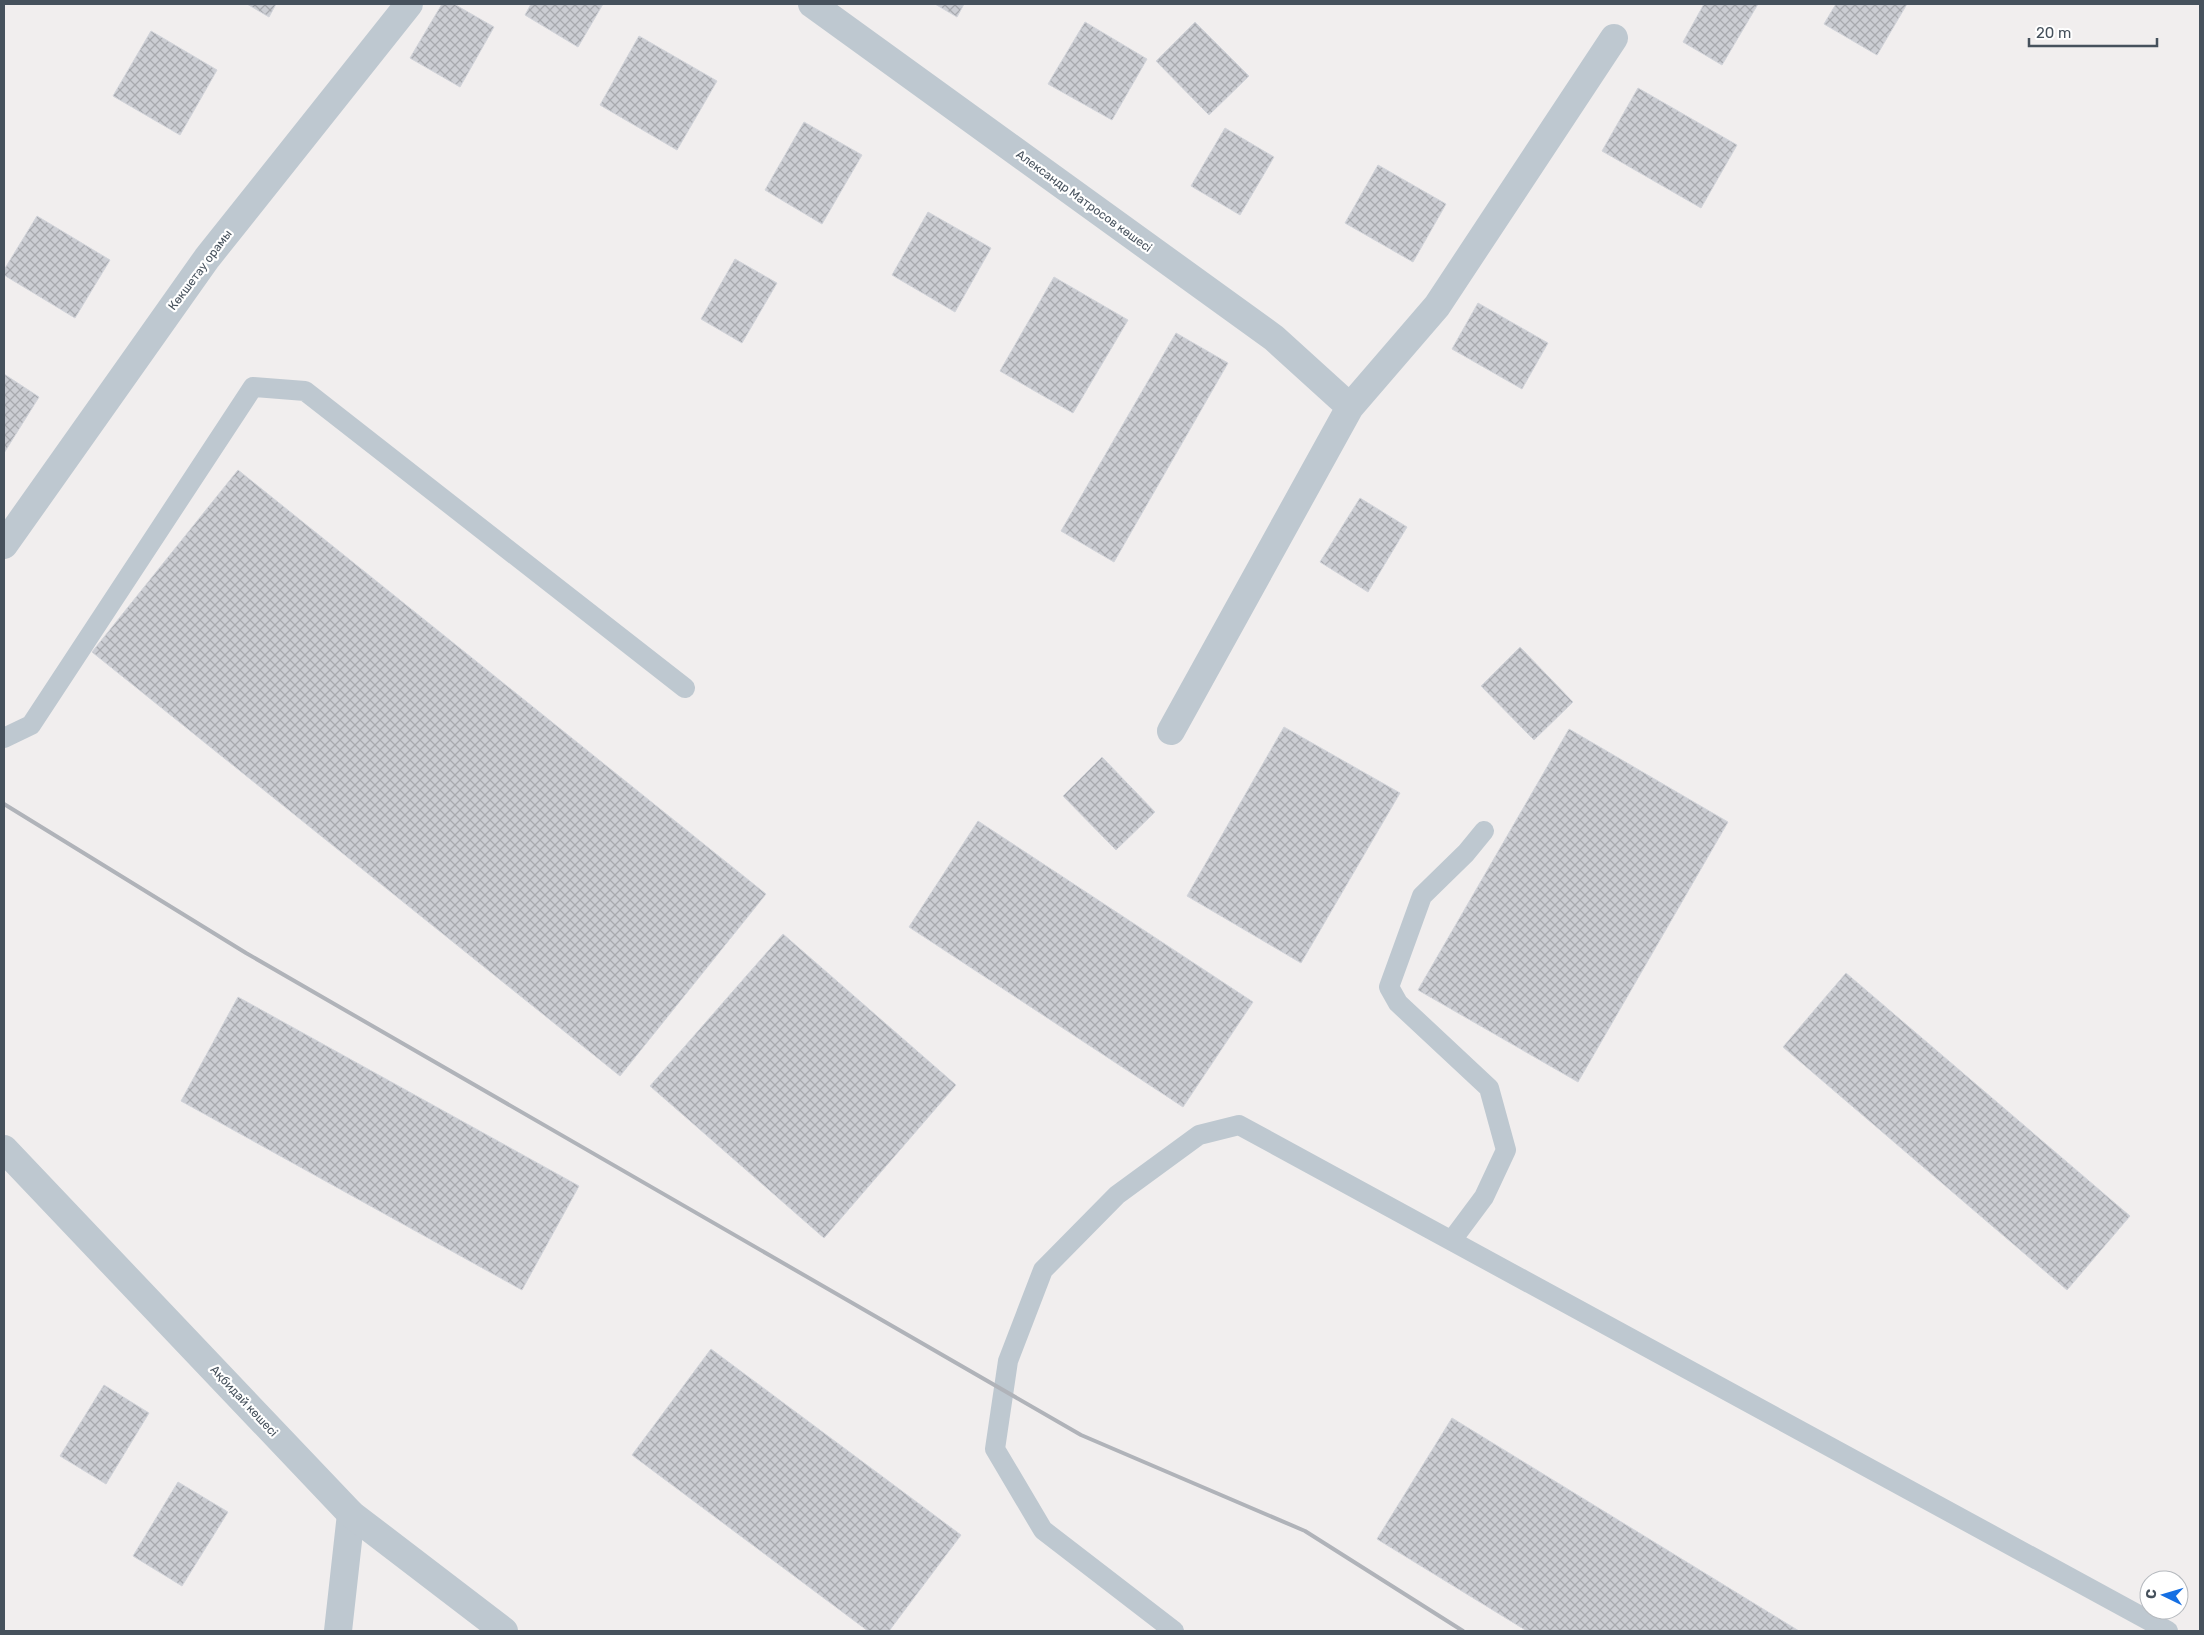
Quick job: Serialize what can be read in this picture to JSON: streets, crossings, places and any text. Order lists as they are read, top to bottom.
{
  "streets": {
    "street": ["Александр Матросов көшесі", "Көкшетау орамы", "Ақбидай көшесі"]
  },
  "scale_bar": "20 m",
  "north": "left"
}
